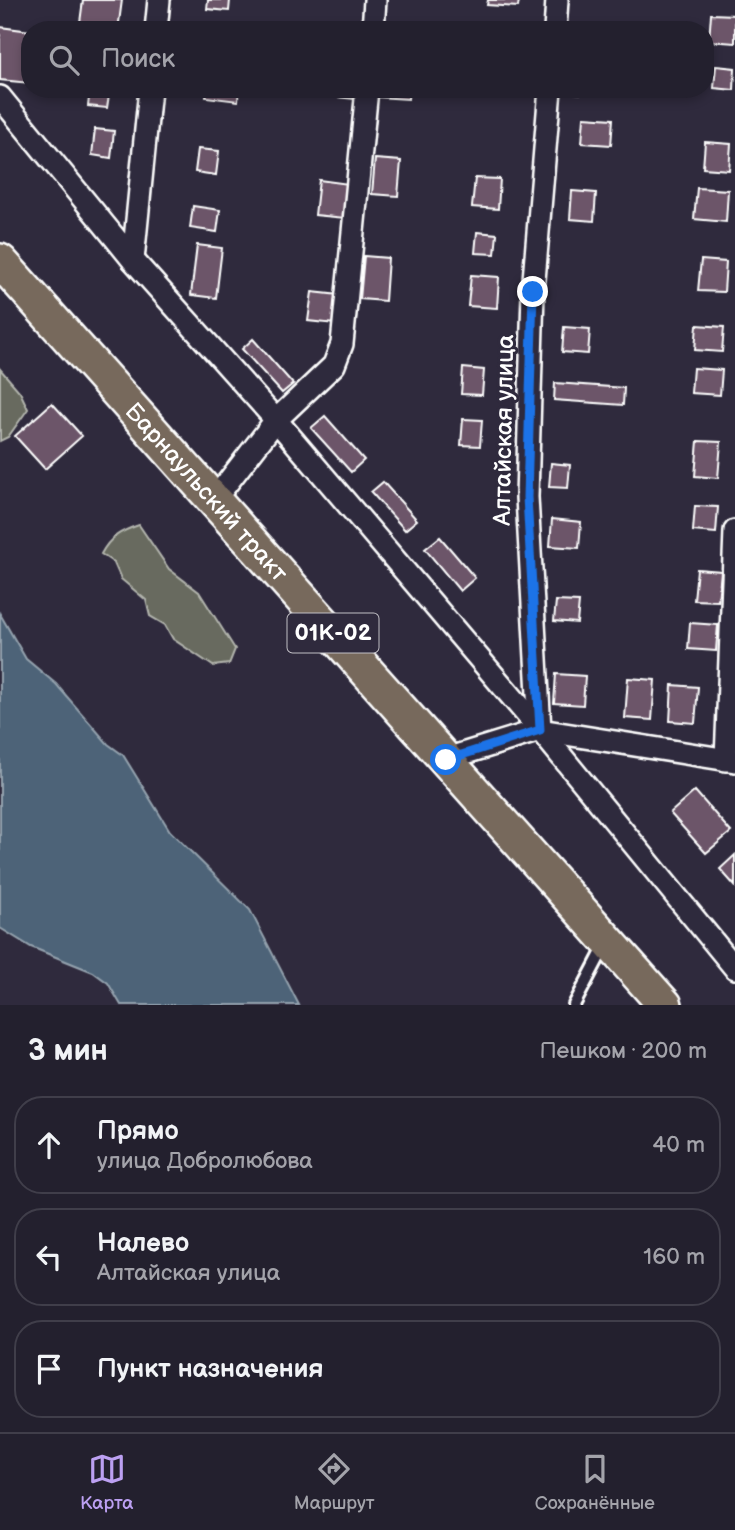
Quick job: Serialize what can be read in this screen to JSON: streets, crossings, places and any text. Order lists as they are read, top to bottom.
{
  "streets": {
    "main road": ["Барнаульский тракт", "01К-02"],
    "street": ["Алтайская улица"]
  },
  "page": {
    "search": "Поиск",
    "heading": ["3 мин", "Пешком · 200 m"],
    "list": [
      ["Прямо", "улица Добролюбова", "40 m"],
      ["Налево", "Алтайская улица", "160 m"],
      "Пункт назначения"
    ],
    "nav": ["Карта", "Маршрут", "Сохранённые"]
  }
}
